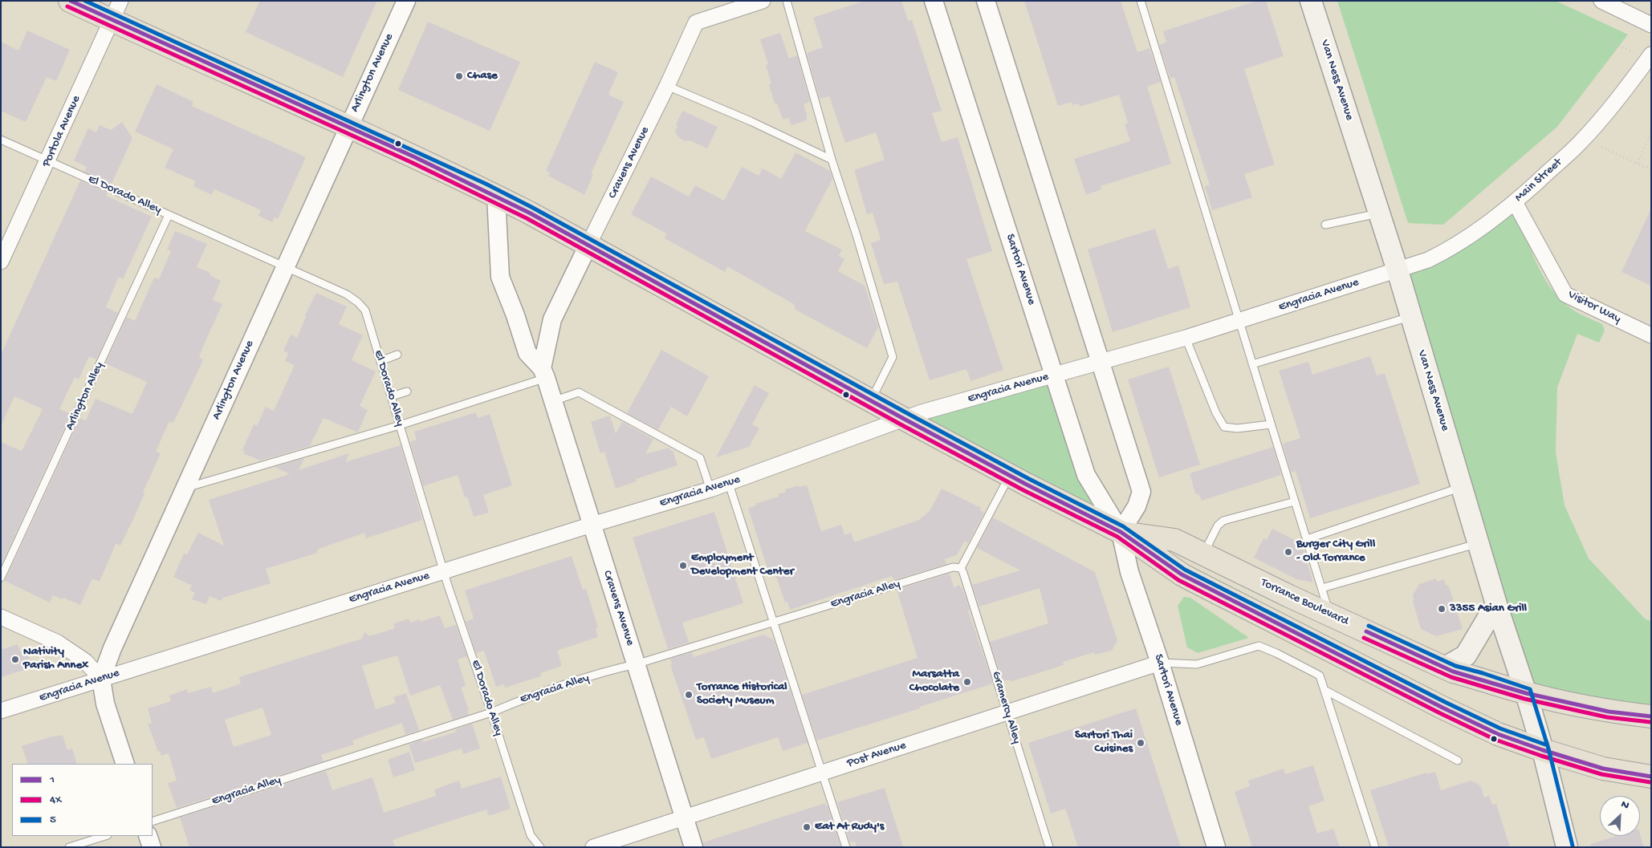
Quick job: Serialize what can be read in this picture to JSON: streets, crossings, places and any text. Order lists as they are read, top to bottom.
{
  "streets": {
    "main road": ["Van Ness Avenue", "Torrance Boulevard"],
    "street": [
      "Arlington Avenue",
      "Portola Avenue",
      "Cravens Avenue",
      "Main Street",
      "Sartori Avenue",
      "Engracia Avenue",
      "Visitor Way",
      "Post Avenue"
    ],
    "lane": [
      "El Dorado Alley",
      "Arlington Alley",
      "Engracia Alley",
      "Gramercy Alley"
    ]
  },
  "crossings": [
    ["Arlington Avenue", "El Dorado Alley"],
    ["Arlington Avenue", "Engracia Avenue"],
    ["Arlington Avenue", "Torrance Boulevard"],
    ["Van Ness Avenue", "Main Street"],
    ["Van Ness Avenue", "Engracia Avenue"],
    ["Van Ness Avenue", "Torrance Boulevard"],
    ["Portola Avenue", "El Dorado Alley"],
    ["Portola Avenue", "Torrance Boulevard"],
    ["Cravens Avenue", "Engracia Avenue"],
    ["Cravens Avenue", "Engracia Alley"],
    ["Cravens Avenue", "Torrance Boulevard"],
    ["Cravens Avenue", "Post Avenue"],
    ["Main Street", "Engracia Avenue"],
    ["Main Street", "Visitor Way"],
    ["El Dorado Alley", "Engracia Avenue"],
    ["El Dorado Alley", "Arlington Alley"],
    ["El Dorado Alley", "Engracia Alley"],
    ["Sartori Avenue", "Engracia Avenue"],
    ["Sartori Avenue", "Torrance Boulevard"],
    ["Sartori Avenue", "Post Avenue"],
    ["Engracia Avenue", "Torrance Boulevard"],
    ["Engracia Alley", "Gramercy Alley"],
    ["Gramercy Alley", "Post Avenue"]
  ],
  "places": [
    "Chase",
    "Burger City Grill - Old Torrance",
    "Employment Development Center",
    "3355 Asian Grill",
    "Nativity Parish Annex",
    "Marsatta Chocolate",
    "Torrance Historical Society Museum",
    "Sartori Thai Cuisines",
    "Eat At Rudy's"
  ],
  "lines": ["transit line 1", "transit line 5", "transit line 4X"],
  "legend": ["1", "4X", "5"],
  "north": "top right"
}
